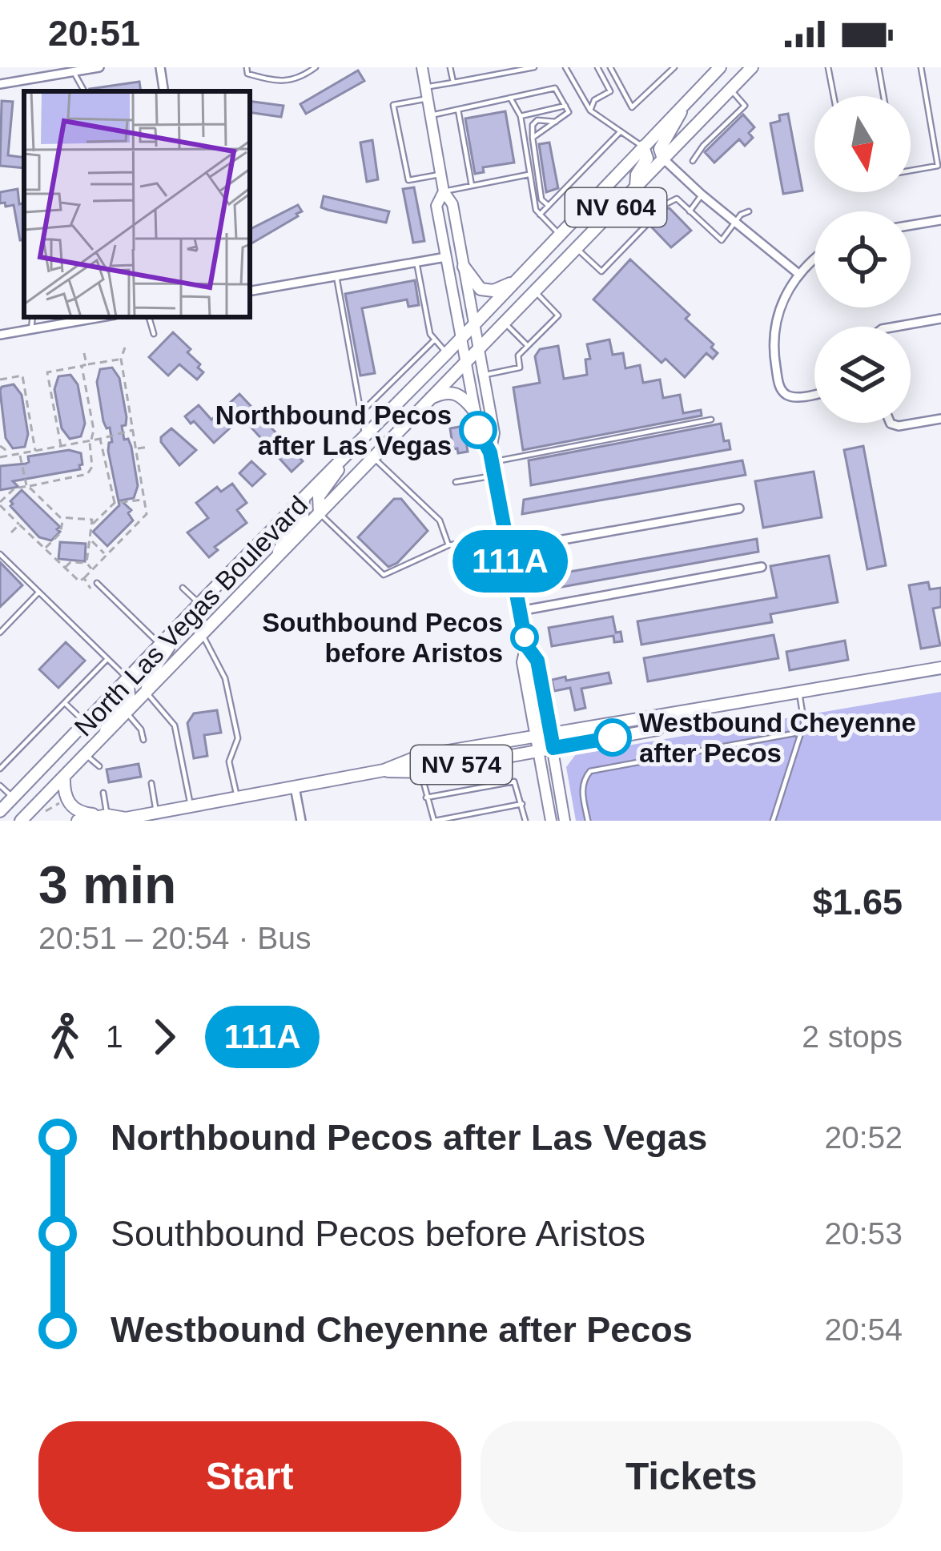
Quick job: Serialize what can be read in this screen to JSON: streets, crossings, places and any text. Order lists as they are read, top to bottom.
{
  "streets": {
    "main road": ["NV 604", "North Las Vegas Boulevard", "NV 574"]
  },
  "places": ["Northbound Pecos after Las Vegas", "Southbound Pecos before Aristos", "Westbound Cheyenne after Pecos"],
  "lines": ["bus line 111A"],
  "north": "bottom",
  "page": {
    "status": "20:51",
    "on_map": "111A",
    "heading": ["3 min", "20:51 – 20:54 · Bus", "$1.65"],
    "legs": ["1", "111A", "2 stops"],
    "list": [
      {
        "name": "Northbound Pecos after Las Vegas",
        "value": "20:52"
      },
      {
        "name": "Southbound Pecos before Aristos",
        "value": "20:53"
      },
      {
        "name": "Westbound Cheyenne after Pecos",
        "value": "20:54"
      }
    ],
    "buttons": ["Start", "Tickets"]
  }
}
